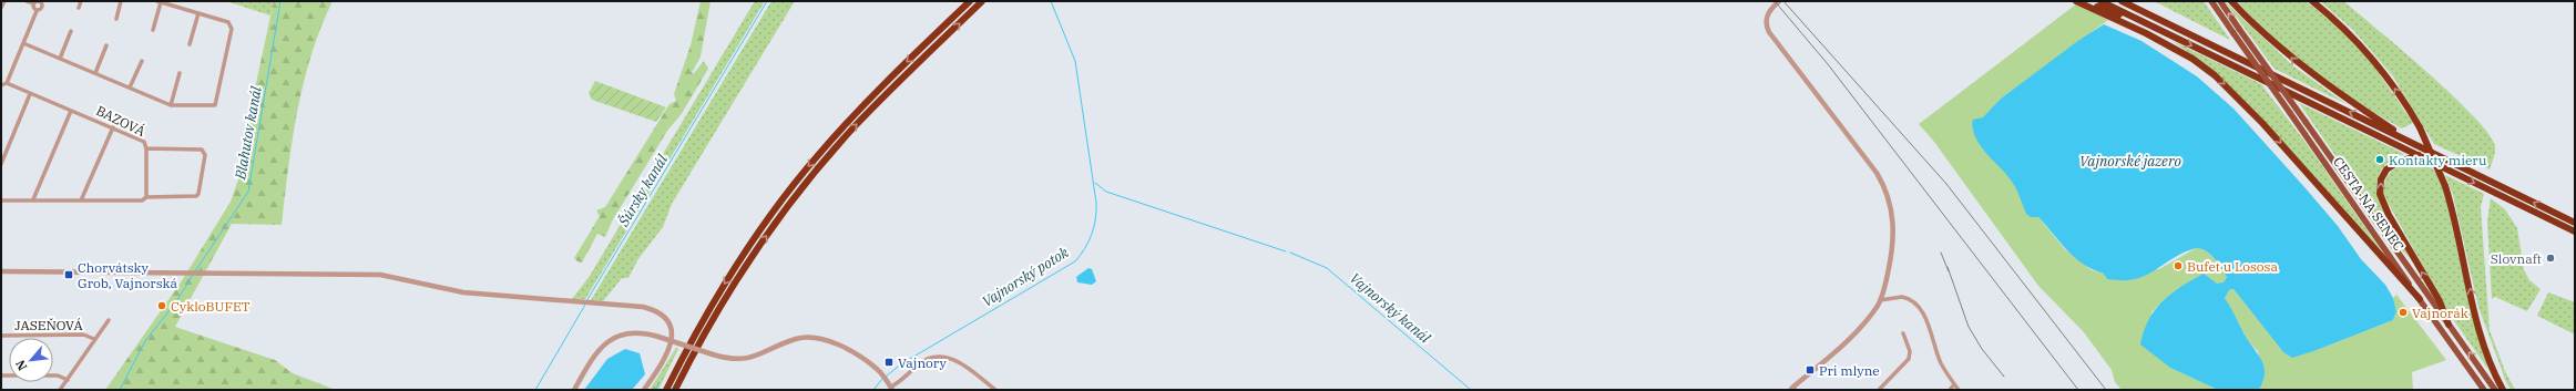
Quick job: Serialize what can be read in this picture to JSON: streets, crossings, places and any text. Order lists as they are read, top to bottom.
{
  "streets": {
    "main road": ["CESTA NA SENEC"],
    "street": ["BAZOVÁ", "JASEŇOVÁ"]
  },
  "water": [
    "Blahutov kanál",
    "Vajnorské jazero",
    "Šúrsky kanál",
    "Vajnorský potok",
    "Vajnorský kanál"
  ],
  "places": {
    "other": [
      "Kontakty mieru",
      "Slovnaft",
      "Bufet u Lososa",
      "CykloBUFET",
      "Vajnorák"
    ],
    "transit": ["Chorvátsky Grob, Vajnorská", "Vajnory", "Pri mlyne"]
  },
  "north": "bottom left"
}
